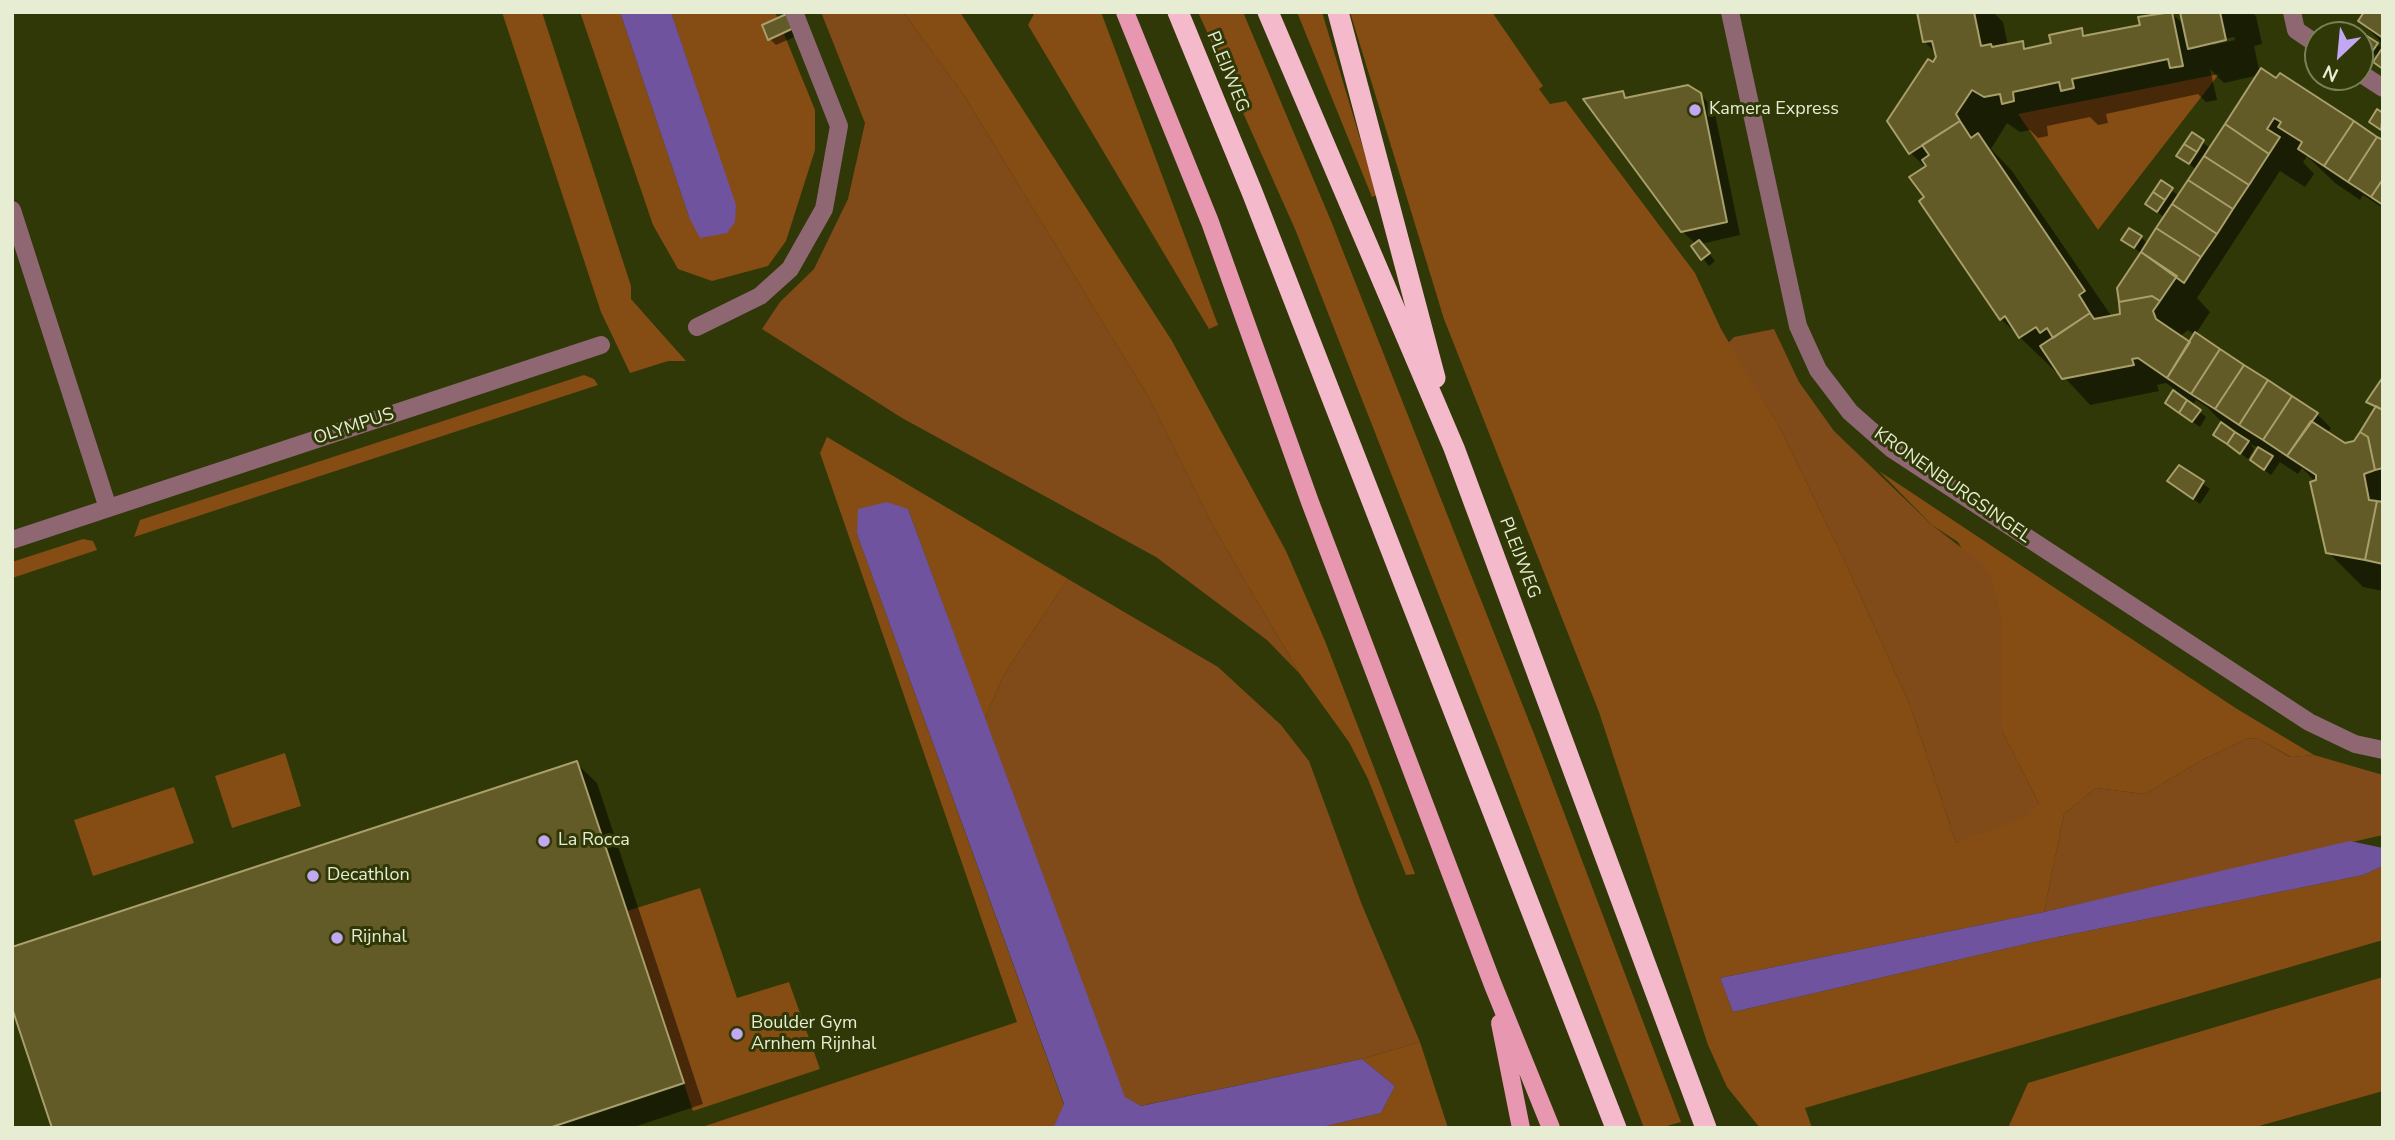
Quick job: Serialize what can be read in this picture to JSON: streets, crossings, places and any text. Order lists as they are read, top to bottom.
{
  "streets": {
    "highway": ["PLEIJWEG"],
    "street": ["OLYMPUS", "KRONENBURGSINGEL"]
  },
  "places": [
    "Kamera Express",
    "La Rocca",
    "Decathlon",
    "Rijnhal",
    "Boulder Gym Arnhem Rijnhal"
  ],
  "north": "bottom left"
}
